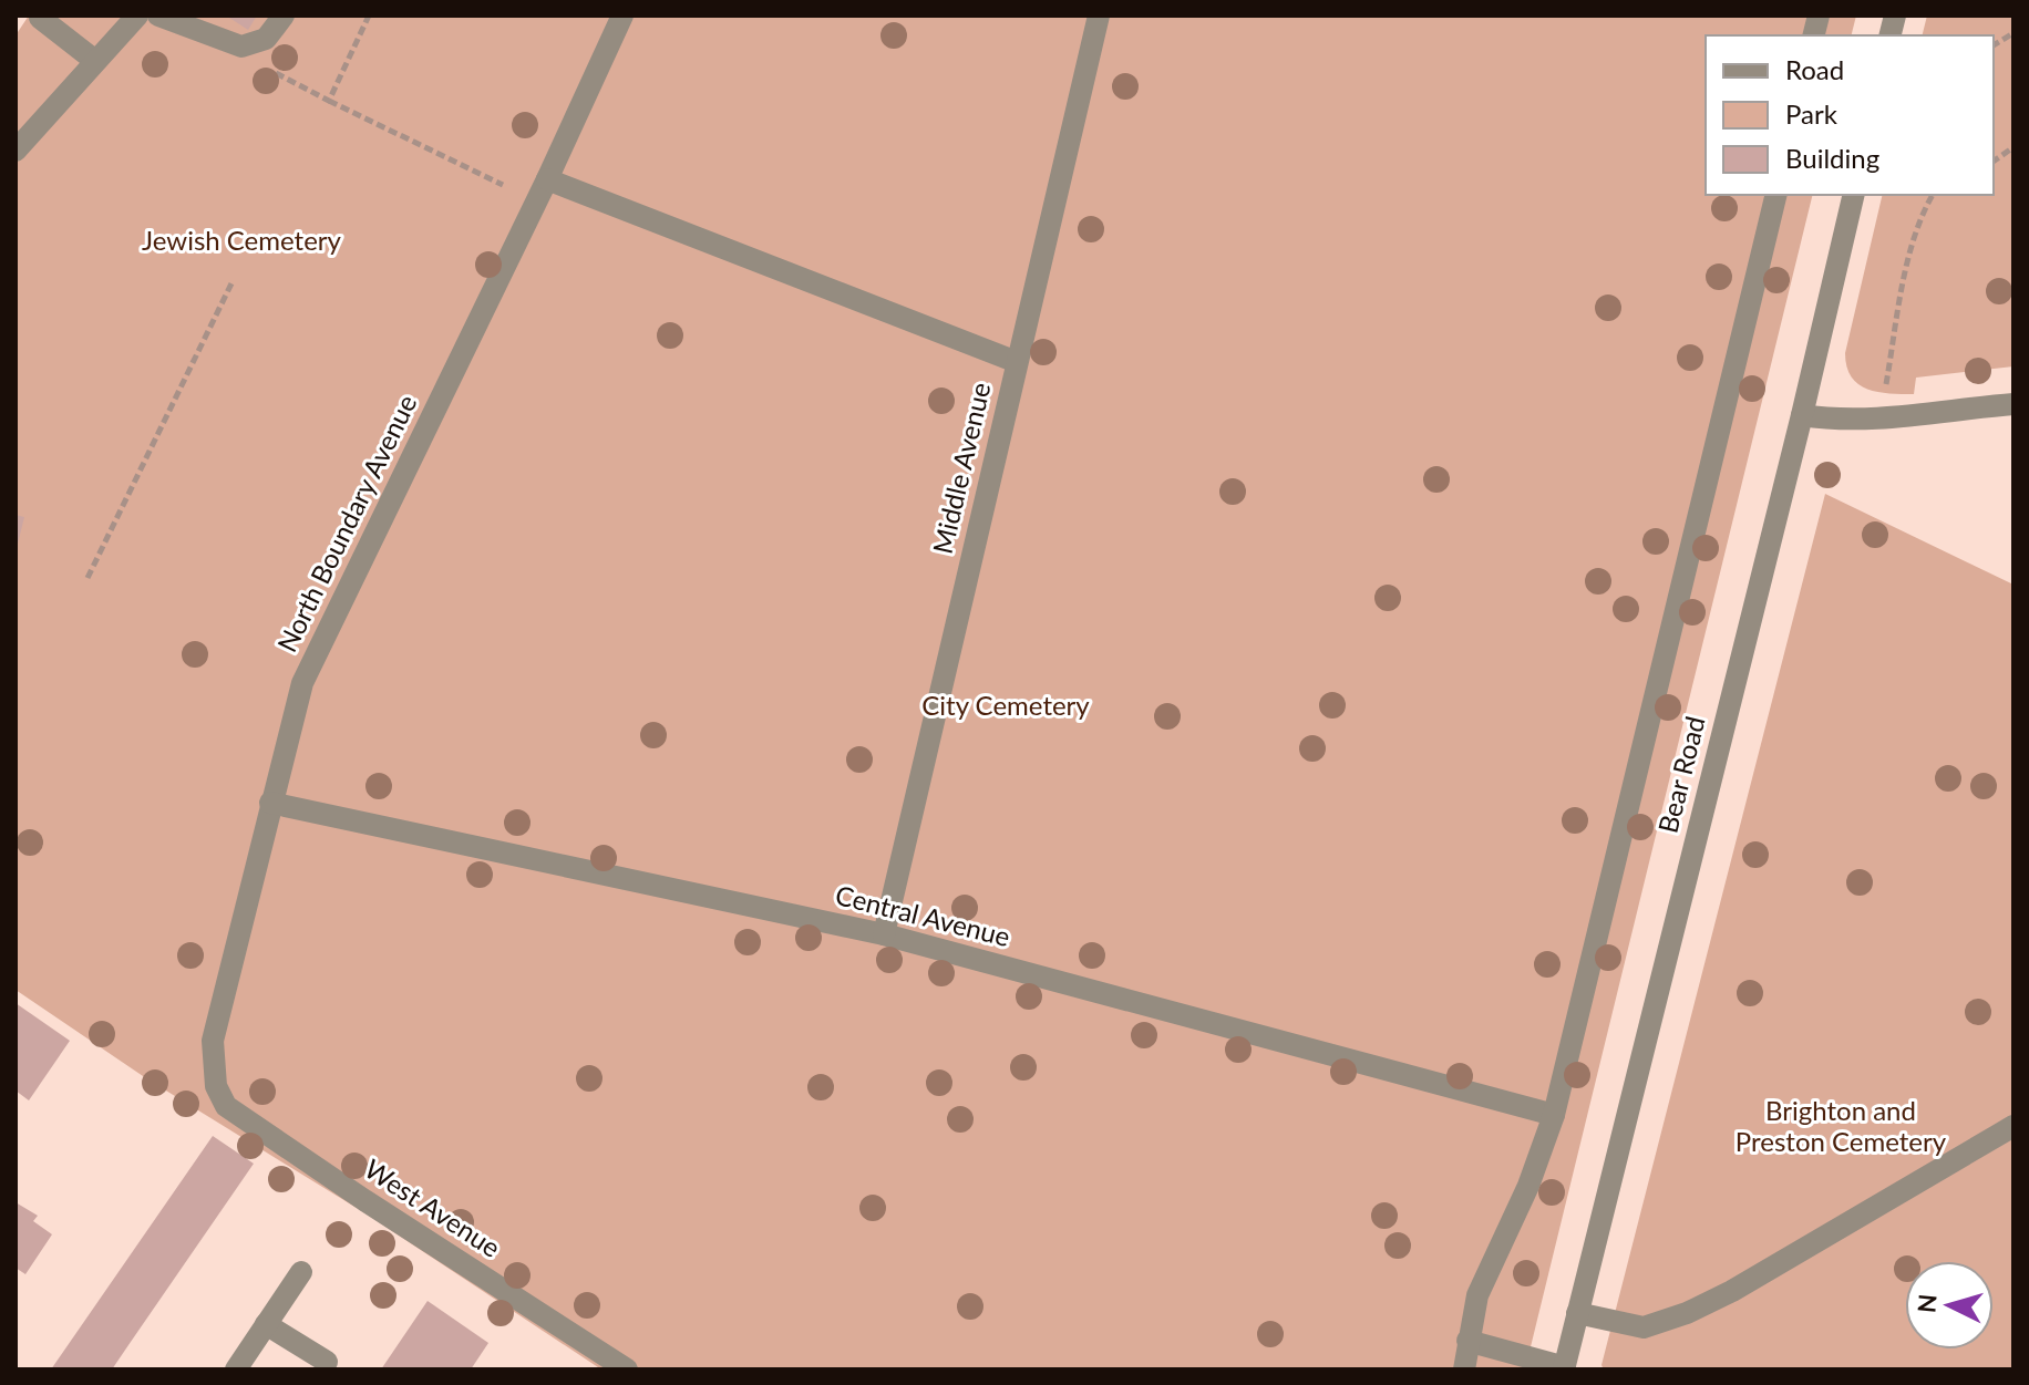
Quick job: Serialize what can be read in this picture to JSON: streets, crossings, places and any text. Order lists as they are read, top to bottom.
{
  "streets": {
    "street": [
      "Middle Avenue",
      "North Boundary Avenue",
      "Bear Road",
      "Central Avenue",
      "West Avenue"
    ]
  },
  "crossings": [
    ["Middle Avenue", "Central Avenue"],
    ["North Boundary Avenue", "Central Avenue"],
    ["North Boundary Avenue", "West Avenue"]
  ],
  "parks": ["Jewish Cemetery", "City Cemetery", "Brighton and Preston Cemetery"],
  "legend": ["Road", "Park", "Building"],
  "north": "left"
}
